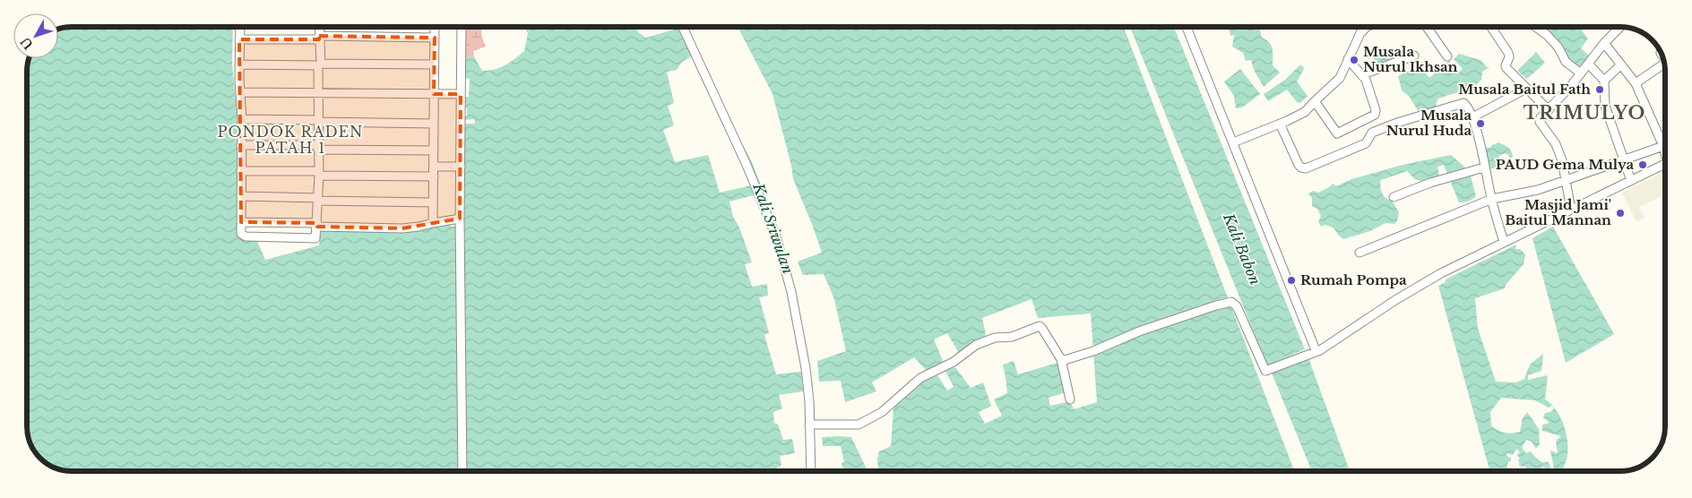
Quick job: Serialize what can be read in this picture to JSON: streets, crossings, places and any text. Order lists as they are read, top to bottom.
{
  "districts": ["TRIMULYO", "PONDOK RADEN PATAH 1"],
  "water": ["Kali Sriwulan", "Kali Babon"],
  "places": [
    "Musala Nurul Ikhsan",
    "Musala Baitul Fath",
    "Musala Nurul Huda",
    "PAUD Gema Mulya",
    "Masjid Jami' Baitul Mannan",
    "Rumah Pompa"
  ],
  "north": "bottom left"
}
